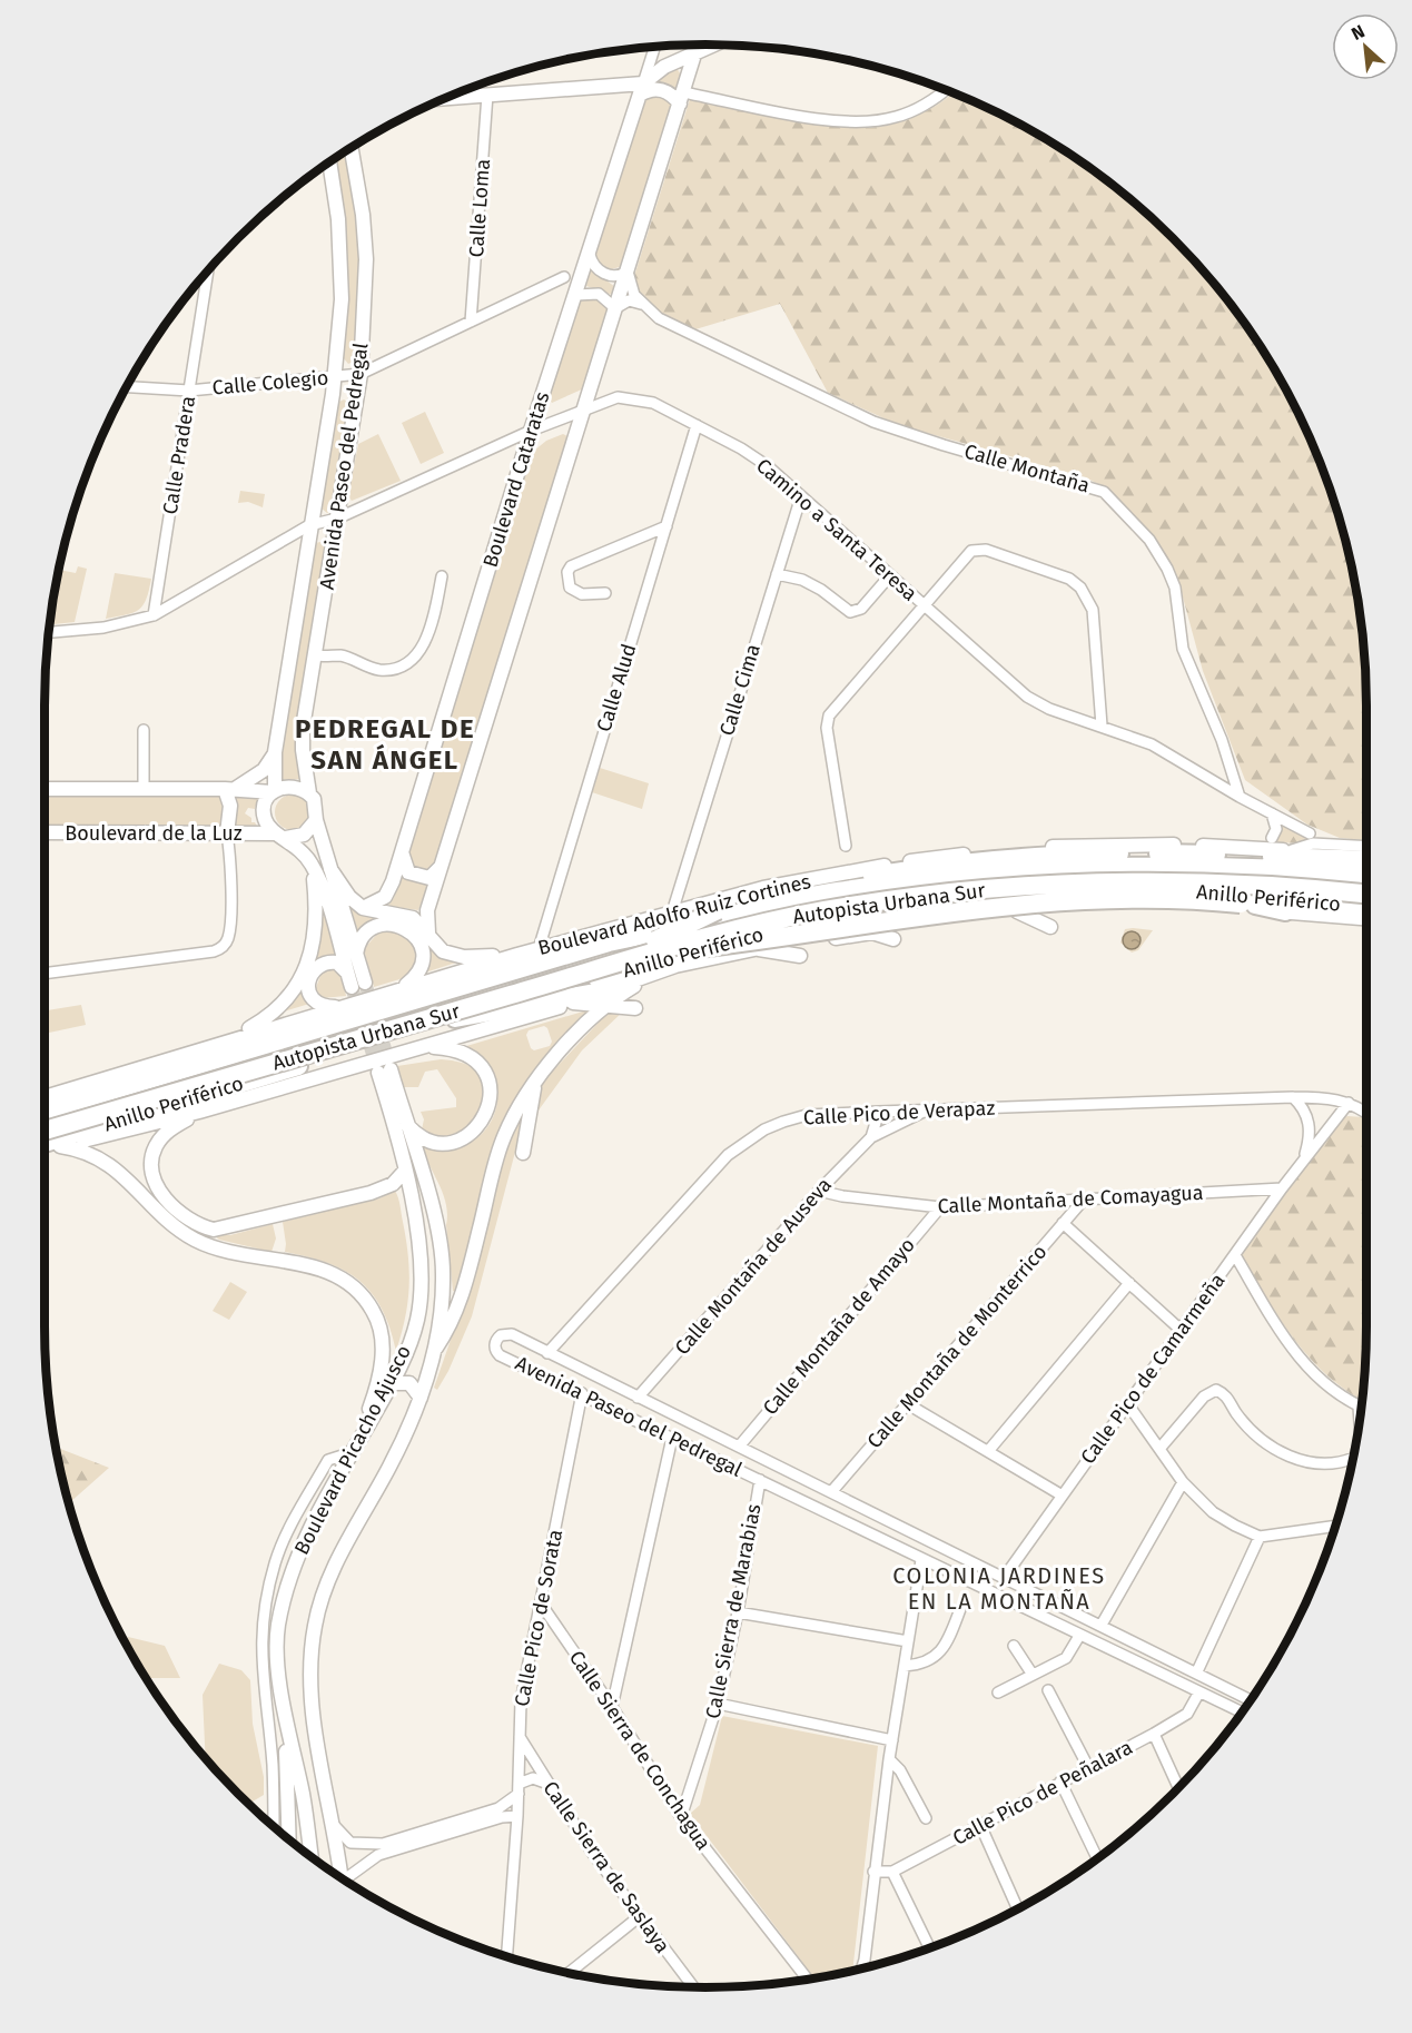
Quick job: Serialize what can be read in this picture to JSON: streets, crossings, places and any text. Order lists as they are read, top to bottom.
{
  "streets": {
    "highway": ["Anillo Periférico", "Autopista Urbana Sur"],
    "main road": [
      "Avenida Paseo del Pedregal",
      "Boulevard Cataratas",
      "Boulevard de la Luz",
      "Boulevard Adolfo Ruiz Cortines",
      "Boulevard Picacho Ajusco"
    ],
    "street": [
      "Calle Loma",
      "Calle Colegio",
      "Calle Pradera",
      "Calle Montaña",
      "Camino a Santa Teresa",
      "Calle Alud",
      "Calle Cima",
      "Calle Pico de Verapaz",
      "Calle Montaña de Comayagua",
      "Calle Montaña de Auseva",
      "Calle Montaña de Amayo",
      "Calle Montaña de Monterrico",
      "Calle Pico de Camarmeña",
      "Calle Sierra de Marabias",
      "Calle Pico de Sorata",
      "Calle Sierra de Conchagua",
      "Calle Pico de Peñalara",
      "Calle Sierra de Saslaya"
    ]
  },
  "crossings": [
    ["Calle Loma", "Calle Colegio"],
    ["Calle Colegio", "Calle Pradera"],
    ["Calle Colegio", "Avenida Paseo del Pedregal"],
    ["Avenida Paseo del Pedregal", "Boulevard de la Luz"],
    ["Avenida Paseo del Pedregal", "Calle Pico de Verapaz"],
    ["Avenida Paseo del Pedregal", "Calle Montaña de Auseva"],
    ["Avenida Paseo del Pedregal", "Calle Montaña de Amayo"],
    ["Avenida Paseo del Pedregal", "Calle Montaña de Monterrico"],
    ["Avenida Paseo del Pedregal", "Calle Pico de Camarmeña"],
    ["Avenida Paseo del Pedregal", "Calle Sierra de Marabias"],
    ["Avenida Paseo del Pedregal", "Calle Pico de Sorata"],
    ["Avenida Paseo del Pedregal", "Calle Pico de Peñalara"],
    ["Calle Montaña", "Camino a Santa Teresa"],
    ["Camino a Santa Teresa", "Calle Alud"],
    ["Camino a Santa Teresa", "Calle Cima"],
    ["Calle Alud", "Boulevard Adolfo Ruiz Cortines"],
    ["Calle Cima", "Boulevard Adolfo Ruiz Cortines"],
    ["Calle Pico de Verapaz", "Calle Montaña de Auseva"],
    ["Calle Pico de Verapaz", "Calle Pico de Camarmeña"],
    ["Calle Montaña de Comayagua", "Calle Montaña de Auseva"],
    ["Calle Montaña de Comayagua", "Calle Montaña de Amayo"],
    ["Calle Montaña de Comayagua", "Calle Montaña de Monterrico"],
    ["Calle Montaña de Comayagua", "Calle Pico de Camarmeña"],
    ["Calle Sierra de Marabias", "Calle Sierra de Conchagua"],
    ["Calle Pico de Sorata", "Calle Sierra de Conchagua"],
    ["Calle Pico de Sorata", "Calle Sierra de Saslaya"]
  ],
  "districts": ["PEDREGAL DE SAN ÁNGEL", "COLONIA JARDINES EN LA MONTAÑA"],
  "north": "top left"
}
